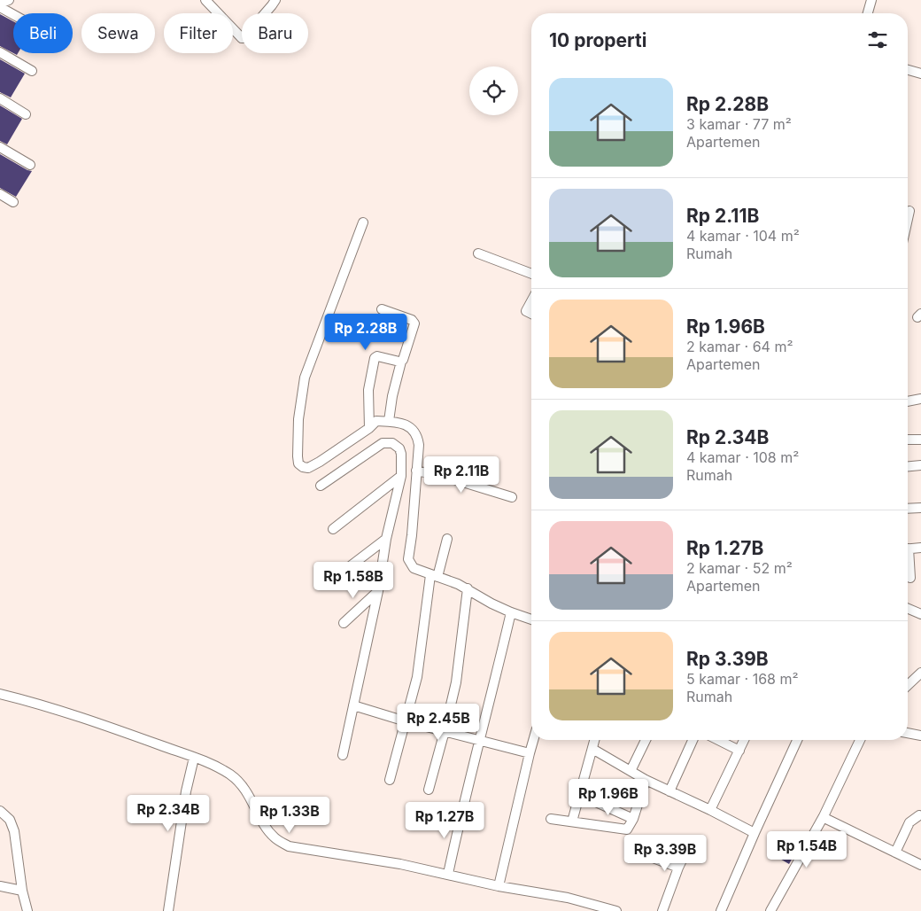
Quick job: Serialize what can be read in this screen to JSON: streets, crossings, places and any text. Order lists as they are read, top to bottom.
{
  "page": {
    "chip": [
      "Beli",
      "Sewa",
      "Filter",
      "Baru"
    ],
    "heading": "10 properti",
    "list": [
      {
        "name": "Rp 2.28B",
        "note": "3 kamar · 77 m² · Apartemen"
      },
      {
        "name": "Rp 2.11B",
        "note": "4 kamar · 104 m² · Rumah"
      },
      {
        "name": "Rp 1.96B",
        "note": "2 kamar · 64 m² · Apartemen"
      },
      {
        "name": "Rp 2.34B",
        "note": "4 kamar · 108 m² · Rumah"
      },
      {
        "name": "Rp 1.27B",
        "note": "2 kamar · 52 m² · Apartemen"
      },
      {
        "name": "Rp 3.39B",
        "note": "5 kamar · 168 m² · Rumah"
      }
    ],
    "price": [
      "Rp 2.28B",
      "Rp 2.11B",
      "Rp 1.58B",
      "Rp 2.45B",
      "Rp 1.96B",
      "Rp 2.34B",
      "Rp 1.33B",
      "Rp 1.27B",
      "Rp 1.54B",
      "Rp 3.39B"
    ]
  }
}
